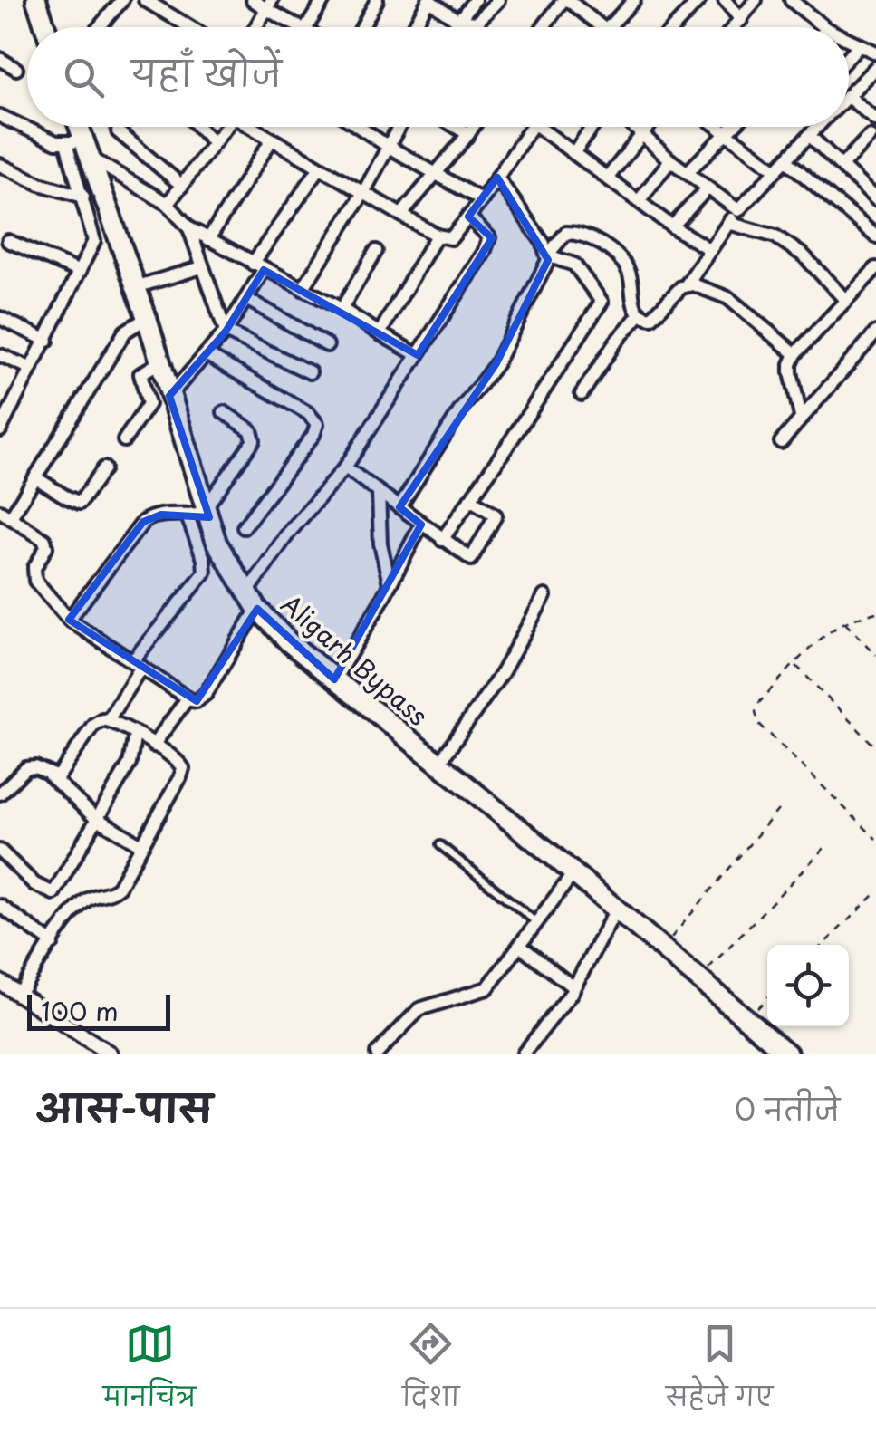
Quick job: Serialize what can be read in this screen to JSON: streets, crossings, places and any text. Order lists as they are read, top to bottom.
{
  "streets": {
    "highway": ["Aligarh Bypass"]
  },
  "scale_bar": "100 m",
  "page": {
    "search": "यहाँ खोजें",
    "scale": "100 m",
    "heading": ["आस-पास", "0 नतीजे"],
    "nav": ["मानचित्र", "दिशा", "सहेजे गए"]
  }
}
